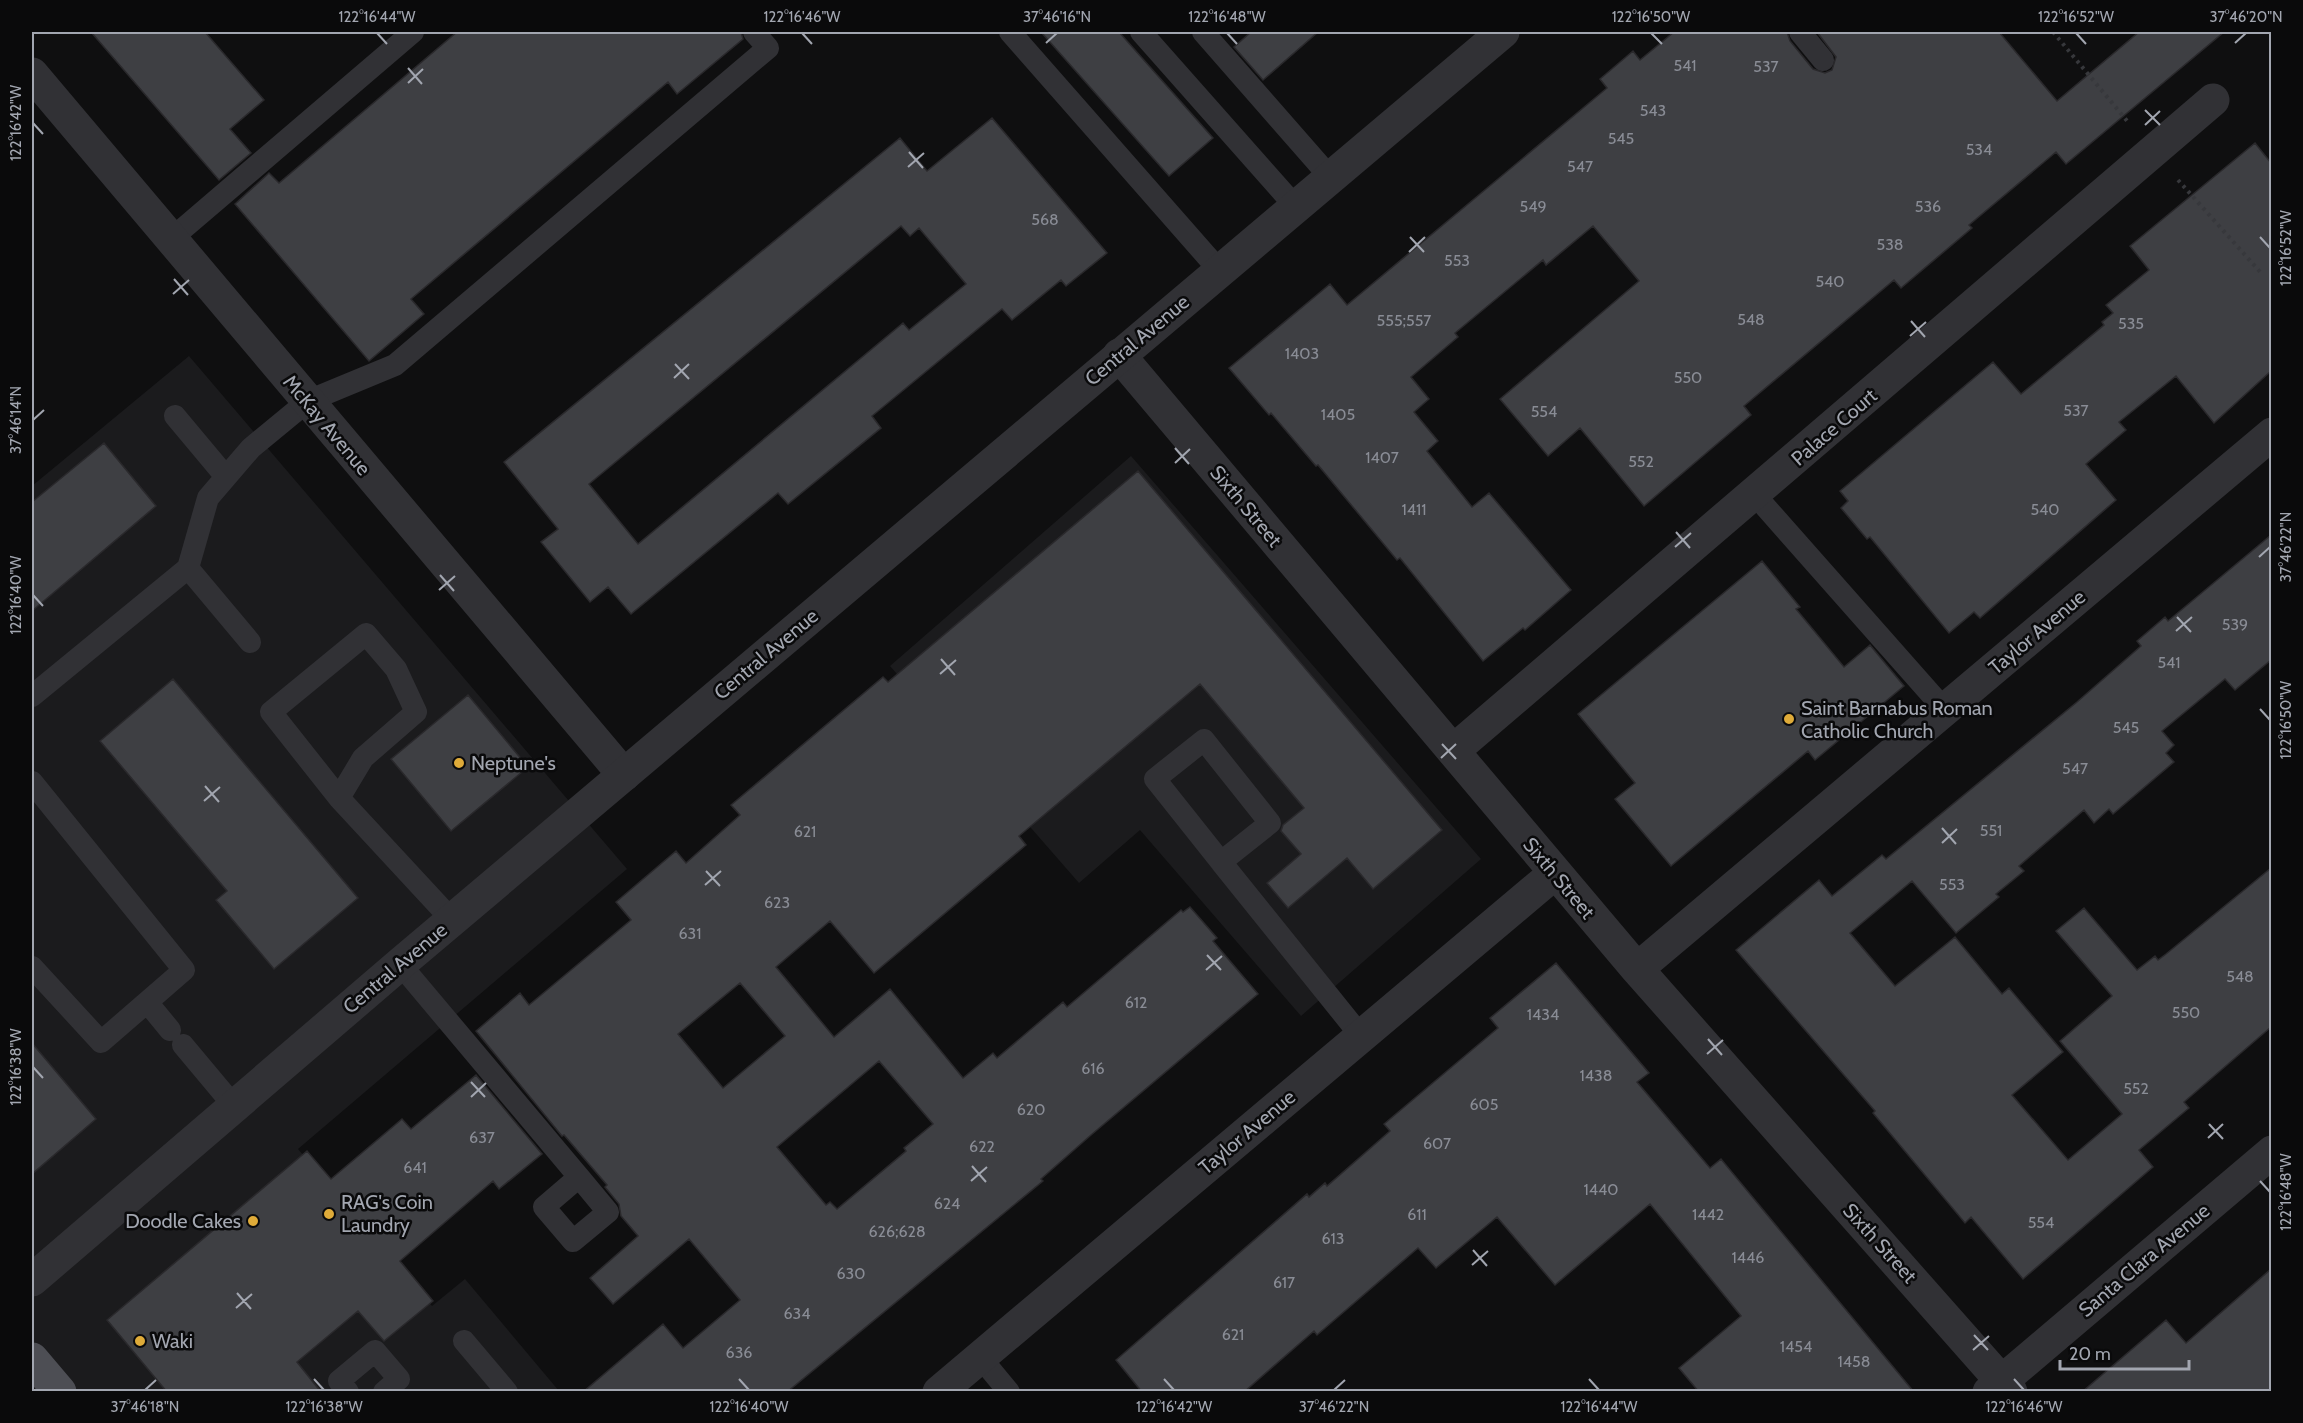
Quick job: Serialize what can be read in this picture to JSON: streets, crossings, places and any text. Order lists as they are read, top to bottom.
{
  "streets": {
    "street": [
      "Central Avenue",
      "McKay Avenue",
      "Palace Court",
      "Sixth Street",
      "Taylor Avenue",
      "Santa Clara Avenue"
    ]
  },
  "crossings": [
    ["Central Avenue", "McKay Avenue"],
    ["Central Avenue", "Sixth Street"],
    ["Palace Court", "Sixth Street"],
    ["Sixth Street", "Taylor Avenue"],
    ["Sixth Street", "Santa Clara Avenue"]
  ],
  "places": [
    "Saint Barnabus Roman Catholic Church",
    "Neptune's",
    "RAG's Coin Laundry",
    "Doodle Cakes",
    "Waki"
  ],
  "house_numbers": [
    "541",
    "537",
    "543",
    "545",
    "534",
    "547",
    "549",
    "536",
    "568",
    "538",
    "553",
    "540",
    "548",
    "555;557",
    "535",
    "1403",
    "550",
    "537",
    "554",
    "1405",
    "1407",
    "552",
    "1411",
    "540",
    "539",
    "541",
    "545",
    "547",
    "551",
    "621",
    "553",
    "623",
    "631",
    "548",
    "612",
    "550",
    "1434",
    "616",
    "1438",
    "552",
    "605",
    "620",
    "637",
    "607",
    "622",
    "641",
    "1440",
    "624",
    "611",
    "1442",
    "554",
    "626;628",
    "613",
    "1446",
    "630",
    "617",
    "634",
    "621",
    "1454",
    "636",
    "1458"
  ],
  "scale_bar": "20 m",
  "coordinates": [
    "122°16'44\"W",
    "122°16'46\"W",
    "37°46'16\"N",
    "122°16'48\"W",
    "122°16'50\"W",
    "122°16'52\"W",
    "37°46'20\"N",
    "122°16'42\"W",
    "37°46'14\"N",
    "37°46'22\"N",
    "122°16'40\"W",
    "122°16'38\"W",
    "37°46'18\"N"
  ]
}
